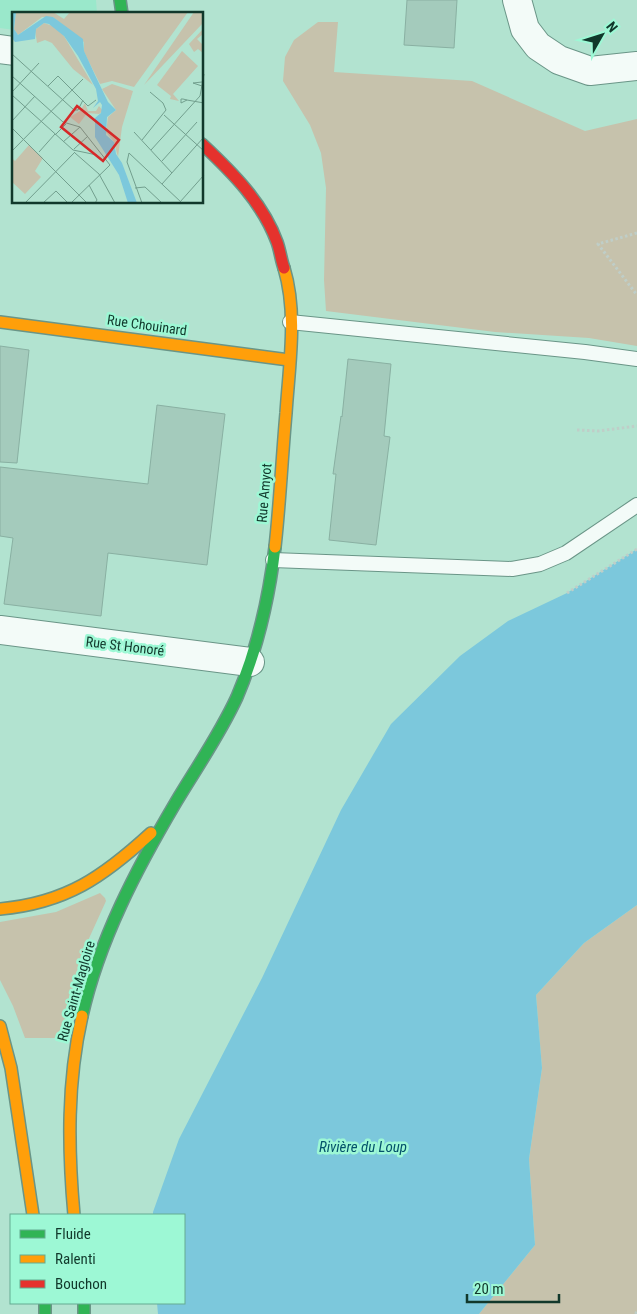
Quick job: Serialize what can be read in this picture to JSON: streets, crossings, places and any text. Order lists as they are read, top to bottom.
{
  "streets": {
    "main road": ["Rue Chouinard", "Rue Amyot", "Rue Saint-Magloire"],
    "street": ["Rue St Honoré"]
  },
  "crossings": [
    ["Rue Chouinard", "Rue Amyot"],
    ["Rue Amyot", "Rue St Honoré"],
    ["Rue Amyot", "Rue Saint-Magloire"]
  ],
  "water": ["Rivière du Loup"],
  "legend": ["Fluide", "Ralenti", "Bouchon"],
  "scale_bar": "20 m",
  "north": "top right"
}
